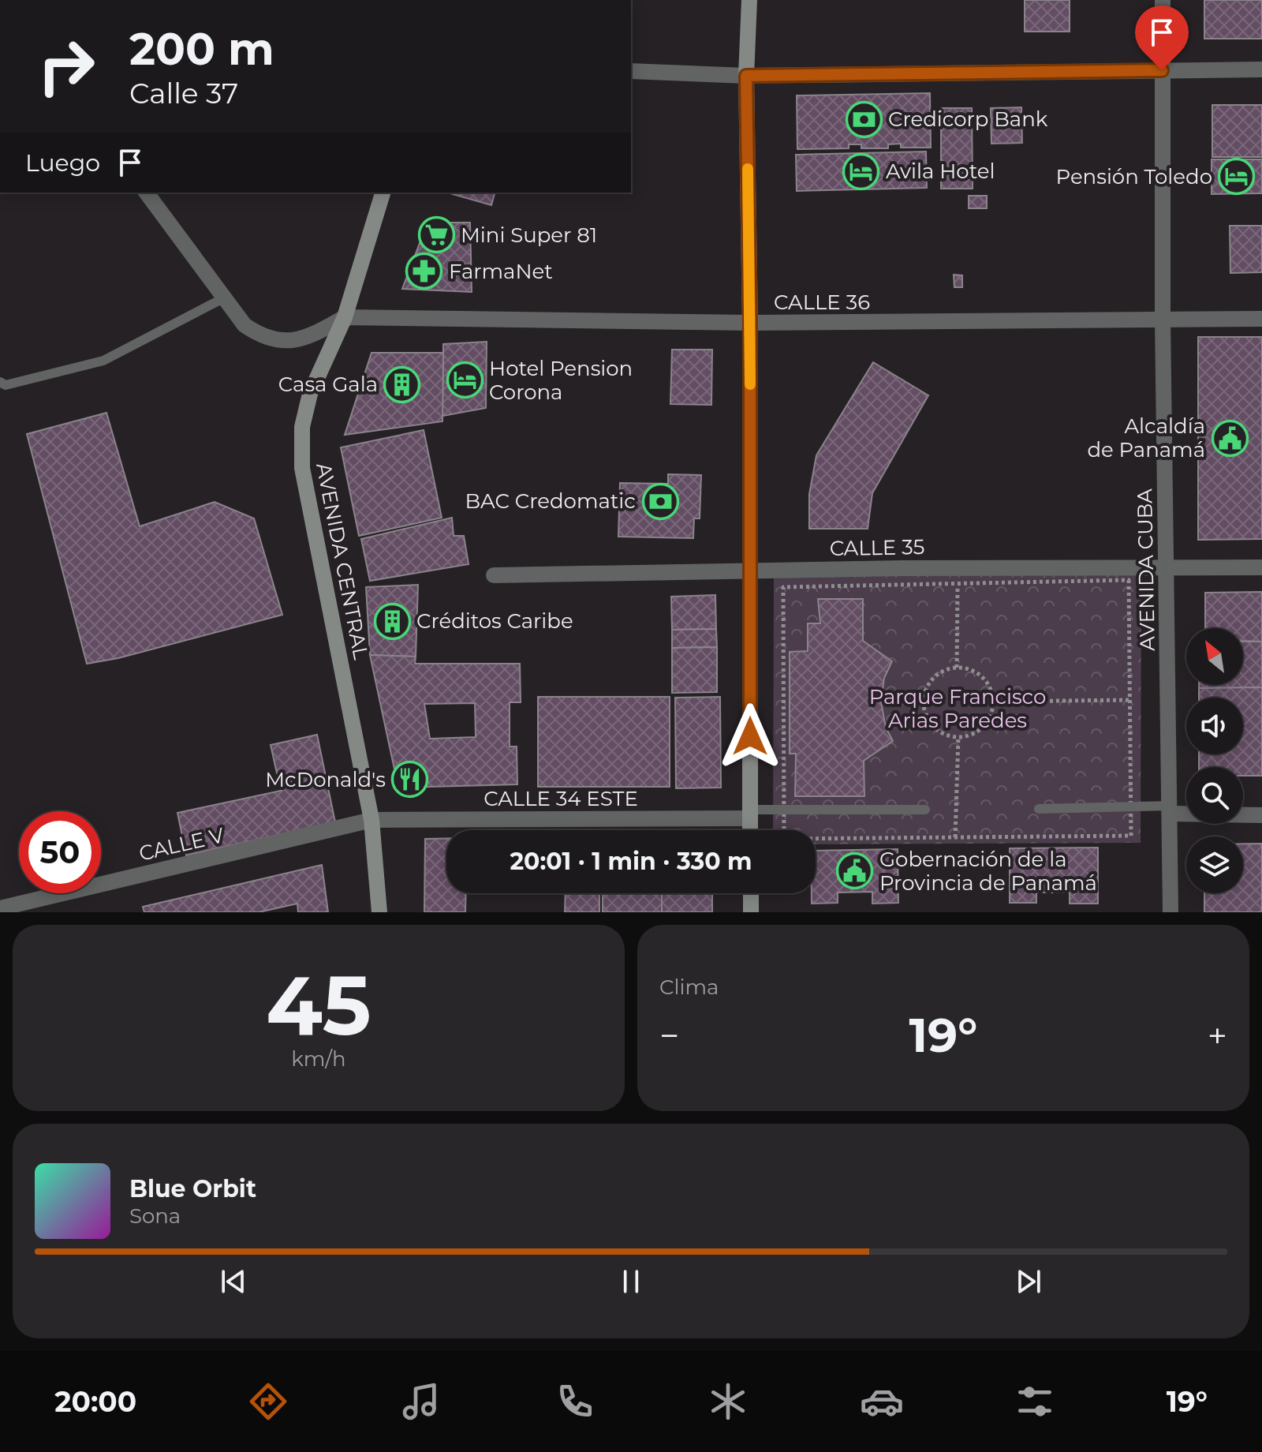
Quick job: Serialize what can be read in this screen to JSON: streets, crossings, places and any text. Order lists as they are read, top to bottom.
{
  "streets": {
    "main road": ["AVENIDA CENTRAL"],
    "street": [
      "CALLE 36",
      "CALLE 35",
      "AVENIDA CUBA",
      "CALLE 34 ESTE",
      "CALLE V"
    ]
  },
  "crossings": [
    ["CALLE 36", "AVENIDA CENTRAL"],
    ["CALLE 36", "AVENIDA CUBA"],
    ["CALLE 35", "AVENIDA CUBA"],
    ["AVENIDA CENTRAL", "CALLE 34 ESTE"],
    ["AVENIDA CENTRAL", "CALLE V"],
    ["CALLE 34 ESTE", "CALLE V"]
  ],
  "parks": ["Parque Francisco Arias Paredes"],
  "places": {
    "bank": ["Credicorp Bank", "BAC Credomatic"],
    "hotel": ["Avila Hotel", "Pensión Toledo", "Hotel Pension Corona"],
    "supermarket": ["Mini Super 81"],
    "pharmacy": ["FarmaNet"],
    "building": ["Casa Gala", "Créditos Caribe"],
    "public building": ["Alcaldía de Panamá", "Gobernación de la Provincia de Panamá"],
    "restaurant": ["McDonald's"]
  },
  "north": "top left",
  "page": {
    "turn": ["200 m", "Calle 37"],
    "then": "Luego",
    "limit": "50",
    "trip": "20:01 · 1 min · 330 m",
    "tile": [
      ["45", "km/h"],
      "Clima"
    ],
    "heat": ["−", "19°", "+"],
    "song": ["Blue Orbit", "Sona"],
    "tabs": ["20:00", "19°"]
  }
}
